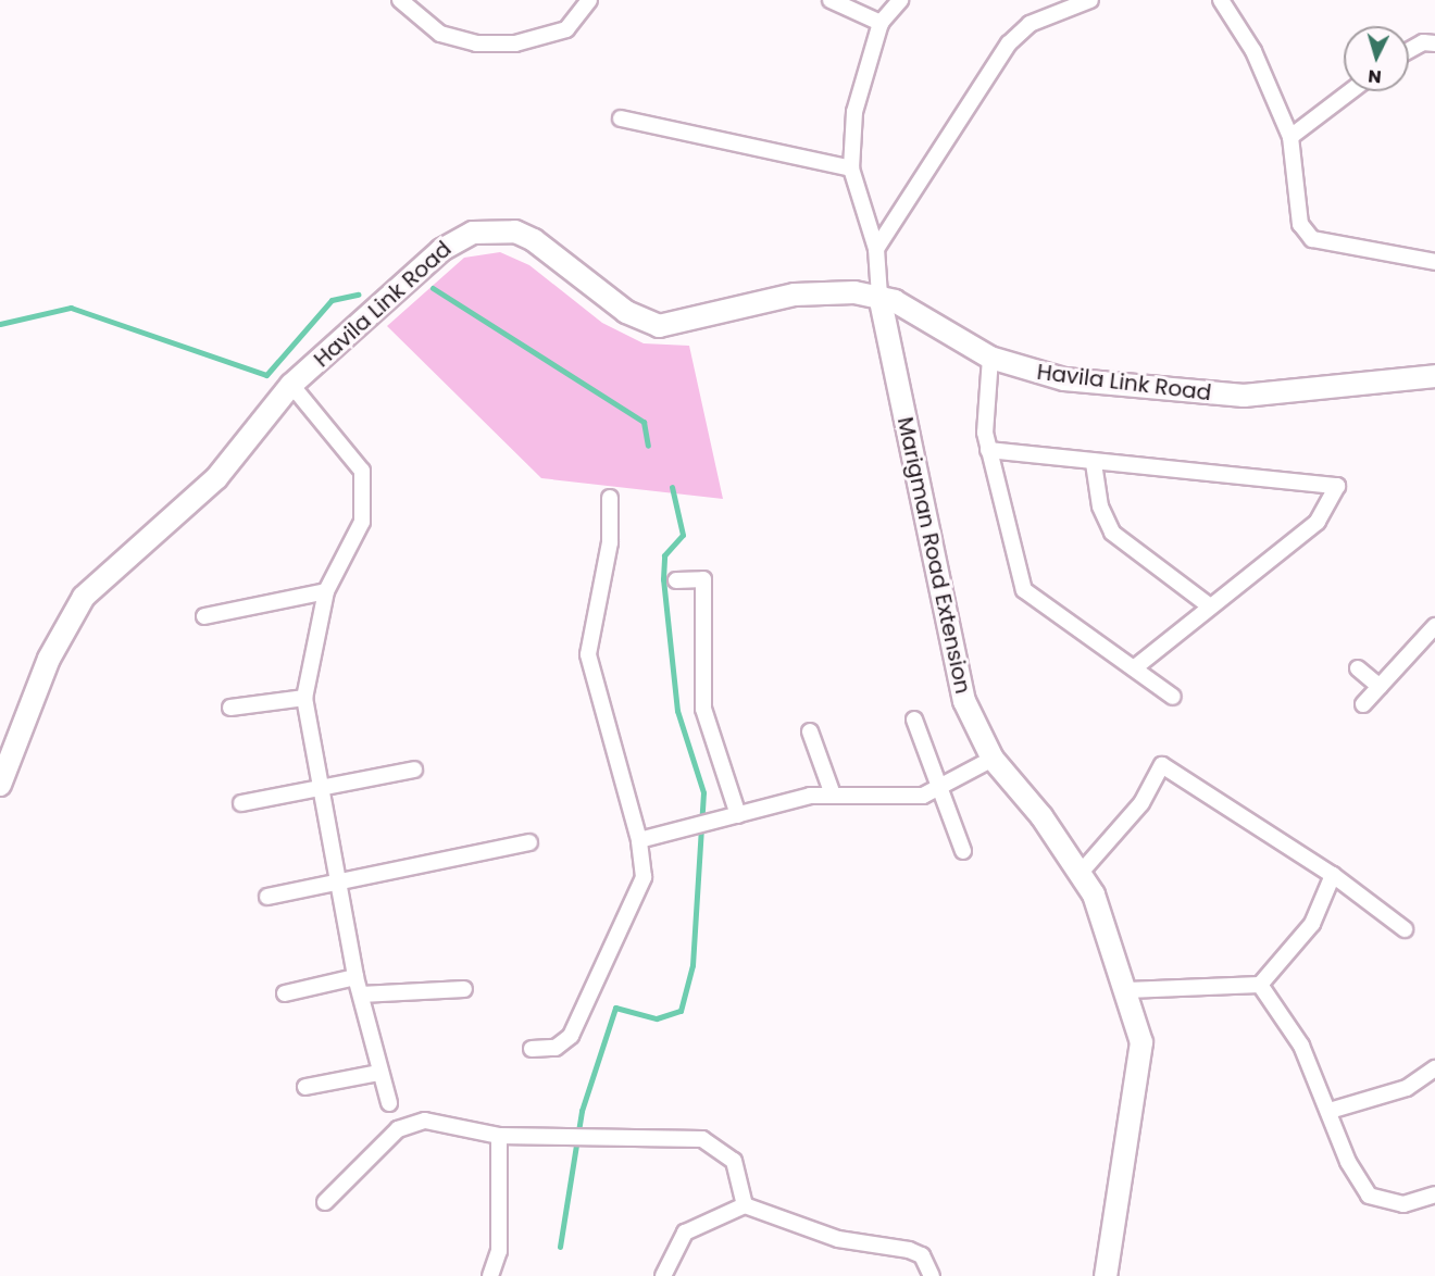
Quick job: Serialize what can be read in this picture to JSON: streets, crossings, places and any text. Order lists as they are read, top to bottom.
{
  "streets": {
    "street": ["Havila Link Road", "Marigman Road Extension"]
  },
  "crossings": [
    ["Havila Link Road", "Marigman Road Extension"]
  ],
  "north": "bottom"
}
